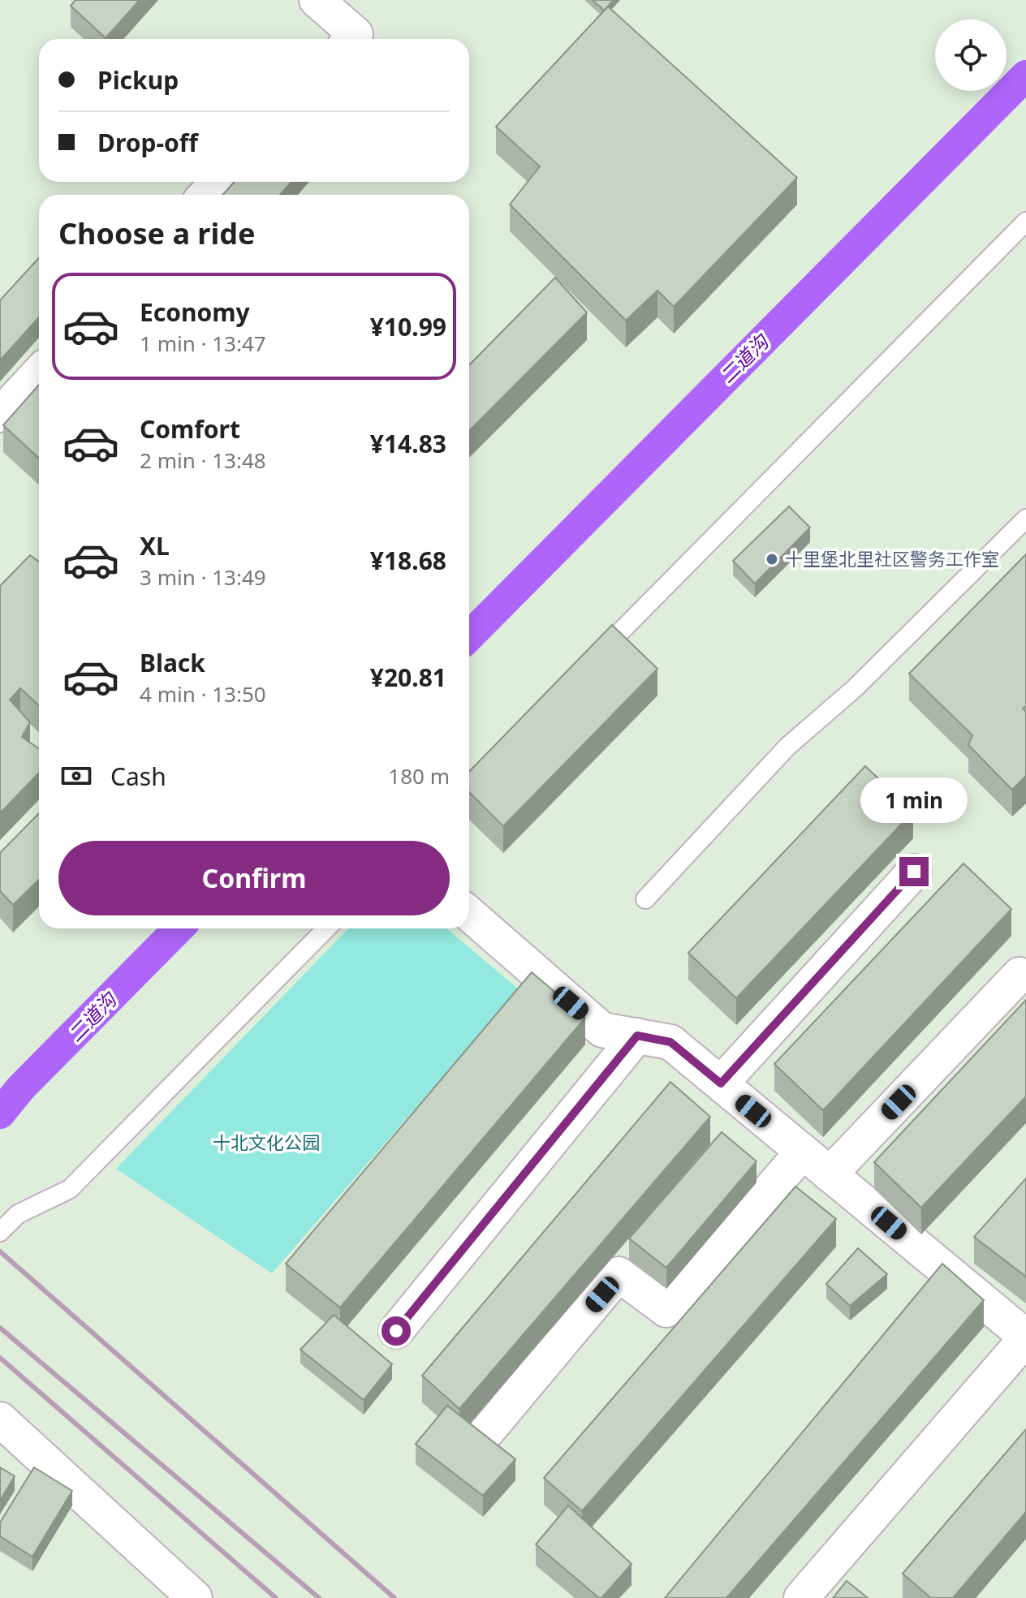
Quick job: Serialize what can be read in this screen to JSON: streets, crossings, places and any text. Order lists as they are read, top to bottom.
{
  "water": ["二道沟"],
  "parks": ["十北文化公园"],
  "places": ["十里堡北里社区警务工作室"],
  "page": {
    "banner": ["Pickup", "Drop-off"],
    "heading": "Choose a ride",
    "list": [
      {
        "name": "Economy",
        "note": "1 min · 13:47",
        "value": "¥10.99"
      },
      {
        "name": "Comfort",
        "note": "2 min · 13:48",
        "value": "¥14.83"
      },
      {
        "name": "XL",
        "note": "3 min · 13:49",
        "value": "¥18.68"
      },
      {
        "name": "Black",
        "note": "4 min · 13:50",
        "value": "¥20.81"
      }
    ],
    "pay": ["Cash", "180 m"],
    "bubble": "1 min",
    "buttons": "Confirm"
  }
}
